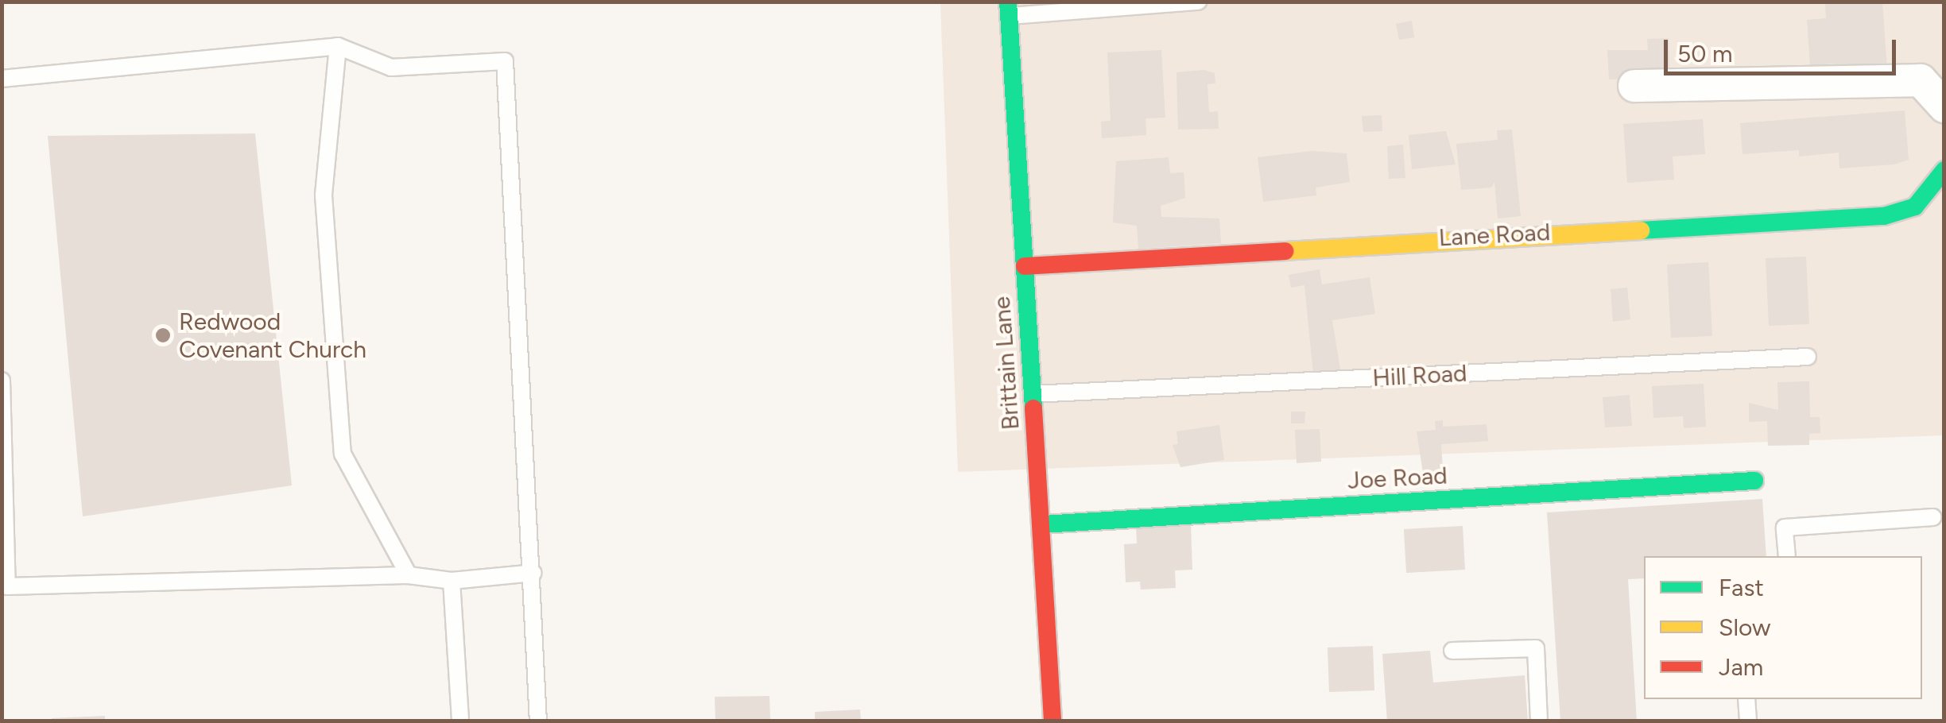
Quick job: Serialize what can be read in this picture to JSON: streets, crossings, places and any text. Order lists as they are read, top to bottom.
{
  "streets": {
    "street": ["Lane Road", "Brittain Lane", "Joe Road"],
    "lane": ["Hill Road"]
  },
  "crossings": [
    ["Lane Road", "Brittain Lane"],
    ["Brittain Lane", "Hill Road"],
    ["Brittain Lane", "Joe Road"]
  ],
  "places": ["Redwood Covenant Church"],
  "legend": ["Fast", "Slow", "Jam"],
  "scale_bar": "50 m"
}
